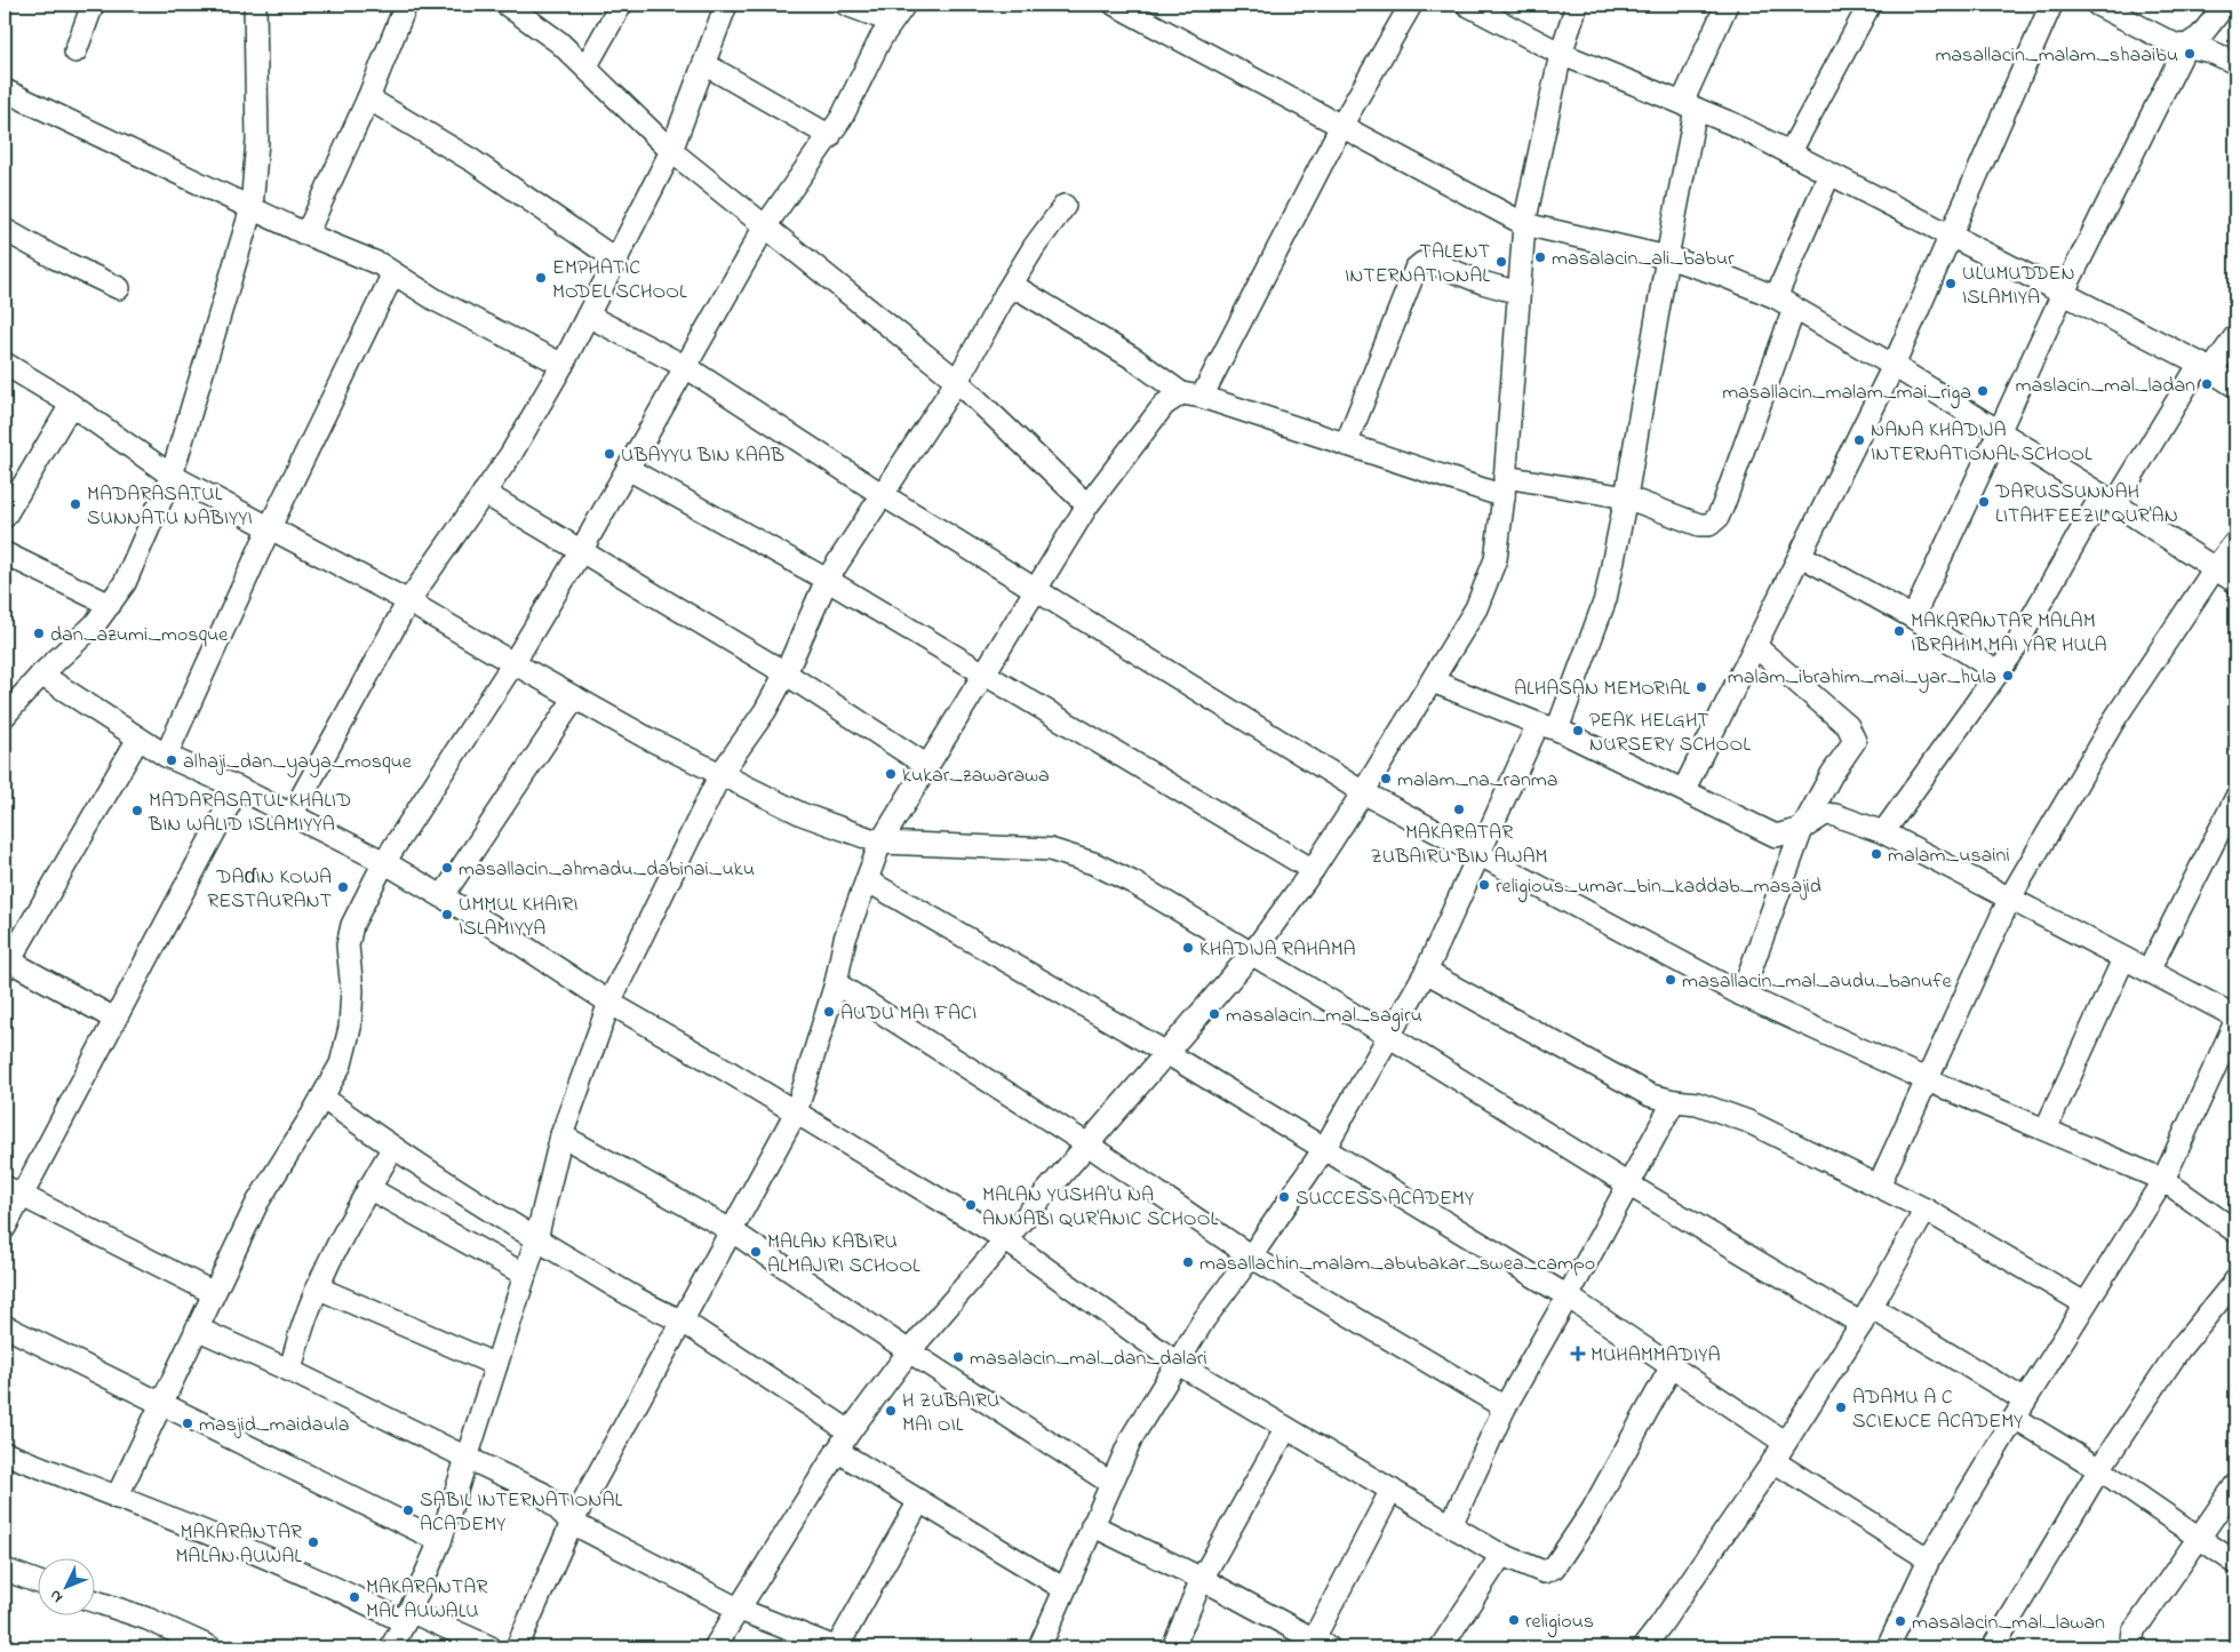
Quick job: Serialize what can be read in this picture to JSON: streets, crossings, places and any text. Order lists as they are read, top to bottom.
{
  "places": {
    "other": [
      "masallacin_malam_shaaibu",
      "masalacin_ali_babur",
      "TALENT INTERNATIONAL",
      "EMPHATIC MODEL SCHOOL",
      "ULUMUDDEN ISLAMIYA",
      "maslacin_mal_ladan",
      "masallacin_malam_mai_riga",
      "NANA KHADIJA INTERNATIONAL SCHOOL",
      "UBAYYU BIN KAAB",
      "DARUSSUNNAH LITAHFEEZIL QUR'AN",
      "MADARASATUL SUNNATU NABIYYI",
      "MAKARANTAR MALAM IBRAHIM MAI YAR HULA",
      "dan_azumi_mosque",
      "malam_ibrahim_mai_yar_hula",
      "ALHASAN MEMORIAL",
      "PEAK HELGHT NURSERY SCHOOL",
      "alhaji_dan_yaya_mosque",
      "kukar_zawarawa",
      "malam_na_ranma",
      "MAKARATAR ZUBAIRU BIN AWAM",
      "MADARASATUL KHALID BIN WALID ISLAMIYYA",
      "malam_usaini",
      "masallacin_ahmadu_dabinai_uku",
      "religious_umar_bin_kaddab_masajid",
      "DAɗIN KOWA RESTAURANT",
      "UMMUL KHAIRI ISLAMIYYA",
      "KHADIJA RAHAMA",
      "masallacin_mal_audu_banufe",
      "AUDU MAI FACI",
      "masalacin_mal_sagiru",
      "SUCCESS ACADEMY",
      "MALAN YUSHA'U NA ANNABI QUR'ANIC SCHOOL",
      "MALAN KABIRU ALMAJIRI SCHOOL",
      "masallachin_malam_abubakar_swea_campo",
      "masalacin_mal_dan_dalari",
      "ADAMU A C SCIENCE ACADEMY",
      "H ZUBAIRU MAI OIL",
      "masjid_maidaula",
      "SABIL INTERNATIONAL ACADEMY",
      "MAKARANTAR MALAN AUWAL",
      "MAKARANTAR MAL AUWALU",
      "religious",
      "masalacin_mal_lawan"
    ],
    "health": ["MUHAMMADIYA"]
  },
  "north": "bottom left"
}
